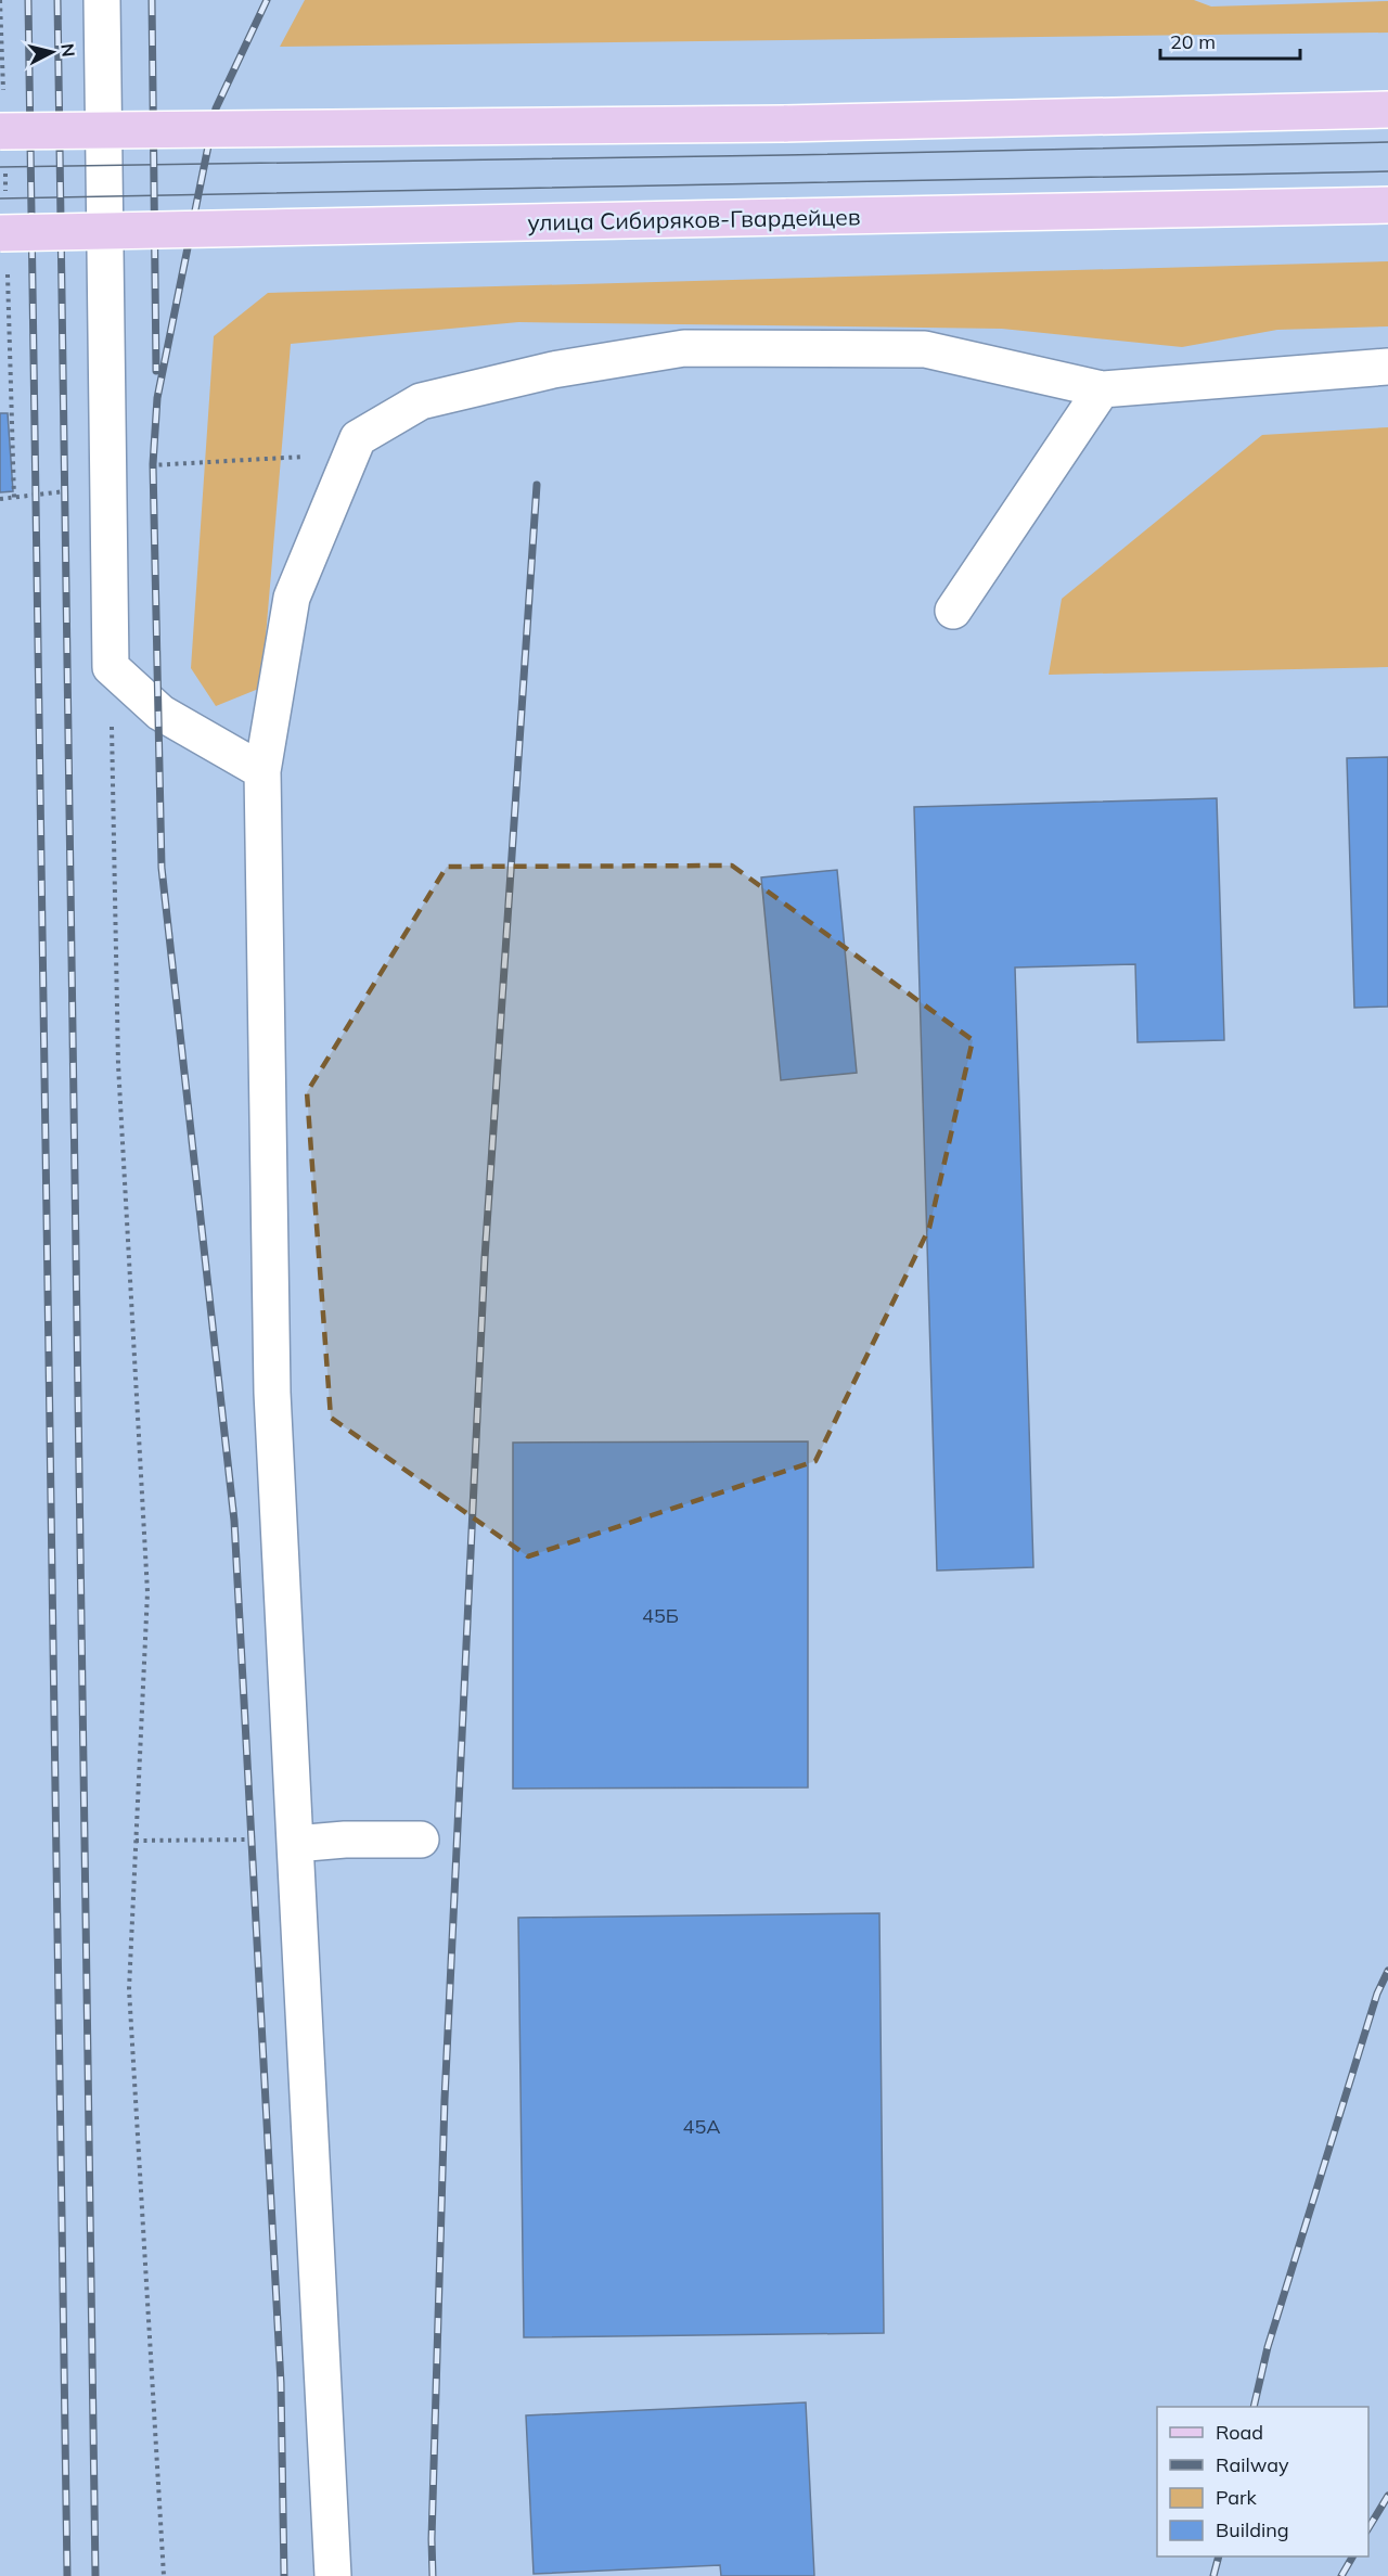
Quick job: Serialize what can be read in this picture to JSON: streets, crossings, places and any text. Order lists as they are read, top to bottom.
{
  "streets": {
    "main road": ["улица Сибиряков-Гвардейцев"]
  },
  "house_numbers": ["45Б", "45А"],
  "legend": [
    "Road",
    "Railway",
    "Park",
    "Building"
  ],
  "scale_bar": "20 m",
  "north": "right"
}
